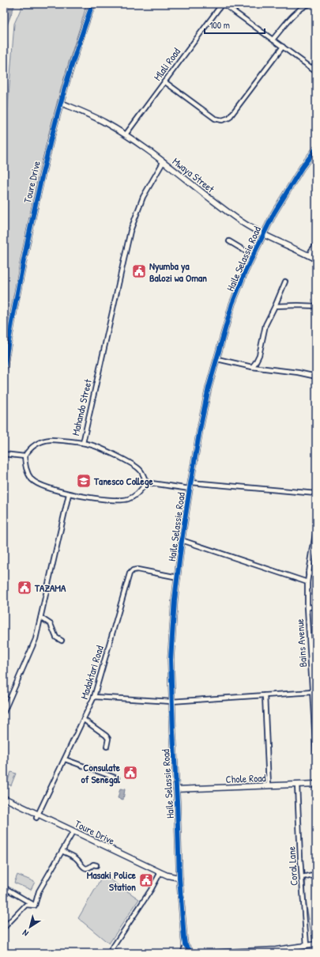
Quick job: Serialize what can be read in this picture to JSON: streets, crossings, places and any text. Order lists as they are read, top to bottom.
{
  "streets": {
    "street": [
      "Mlali Road",
      "Mwaya Street",
      "Toure Drive",
      "Haile Selassie Road",
      "Mahando Street",
      "Bains Avenue",
      "Madaktari Road",
      "Chole Road",
      "Coral Lane"
    ]
  },
  "crossings": [
    ["Mlali Road", "Mwaya Street"],
    ["Mwaya Street", "Toure Drive"],
    ["Mwaya Street", "Haile Selassie Road"],
    ["Mwaya Street", "Mahando Street"],
    ["Toure Drive", "Haile Selassie Road"],
    ["Toure Drive", "Madaktari Road"],
    ["Haile Selassie Road", "Madaktari Road"],
    ["Haile Selassie Road", "Chole Road"],
    ["Chole Road", "Coral Lane"]
  ],
  "places": {
    "public building": [
      "Nyumba ya Balozi wa Oman",
      "TAZAMA",
      "Consulate of Senegal",
      "Masaki Police Station"
    ],
    "school or university": ["Tanesco College"]
  },
  "scale_bar": "100 m",
  "north": "bottom left"
}
